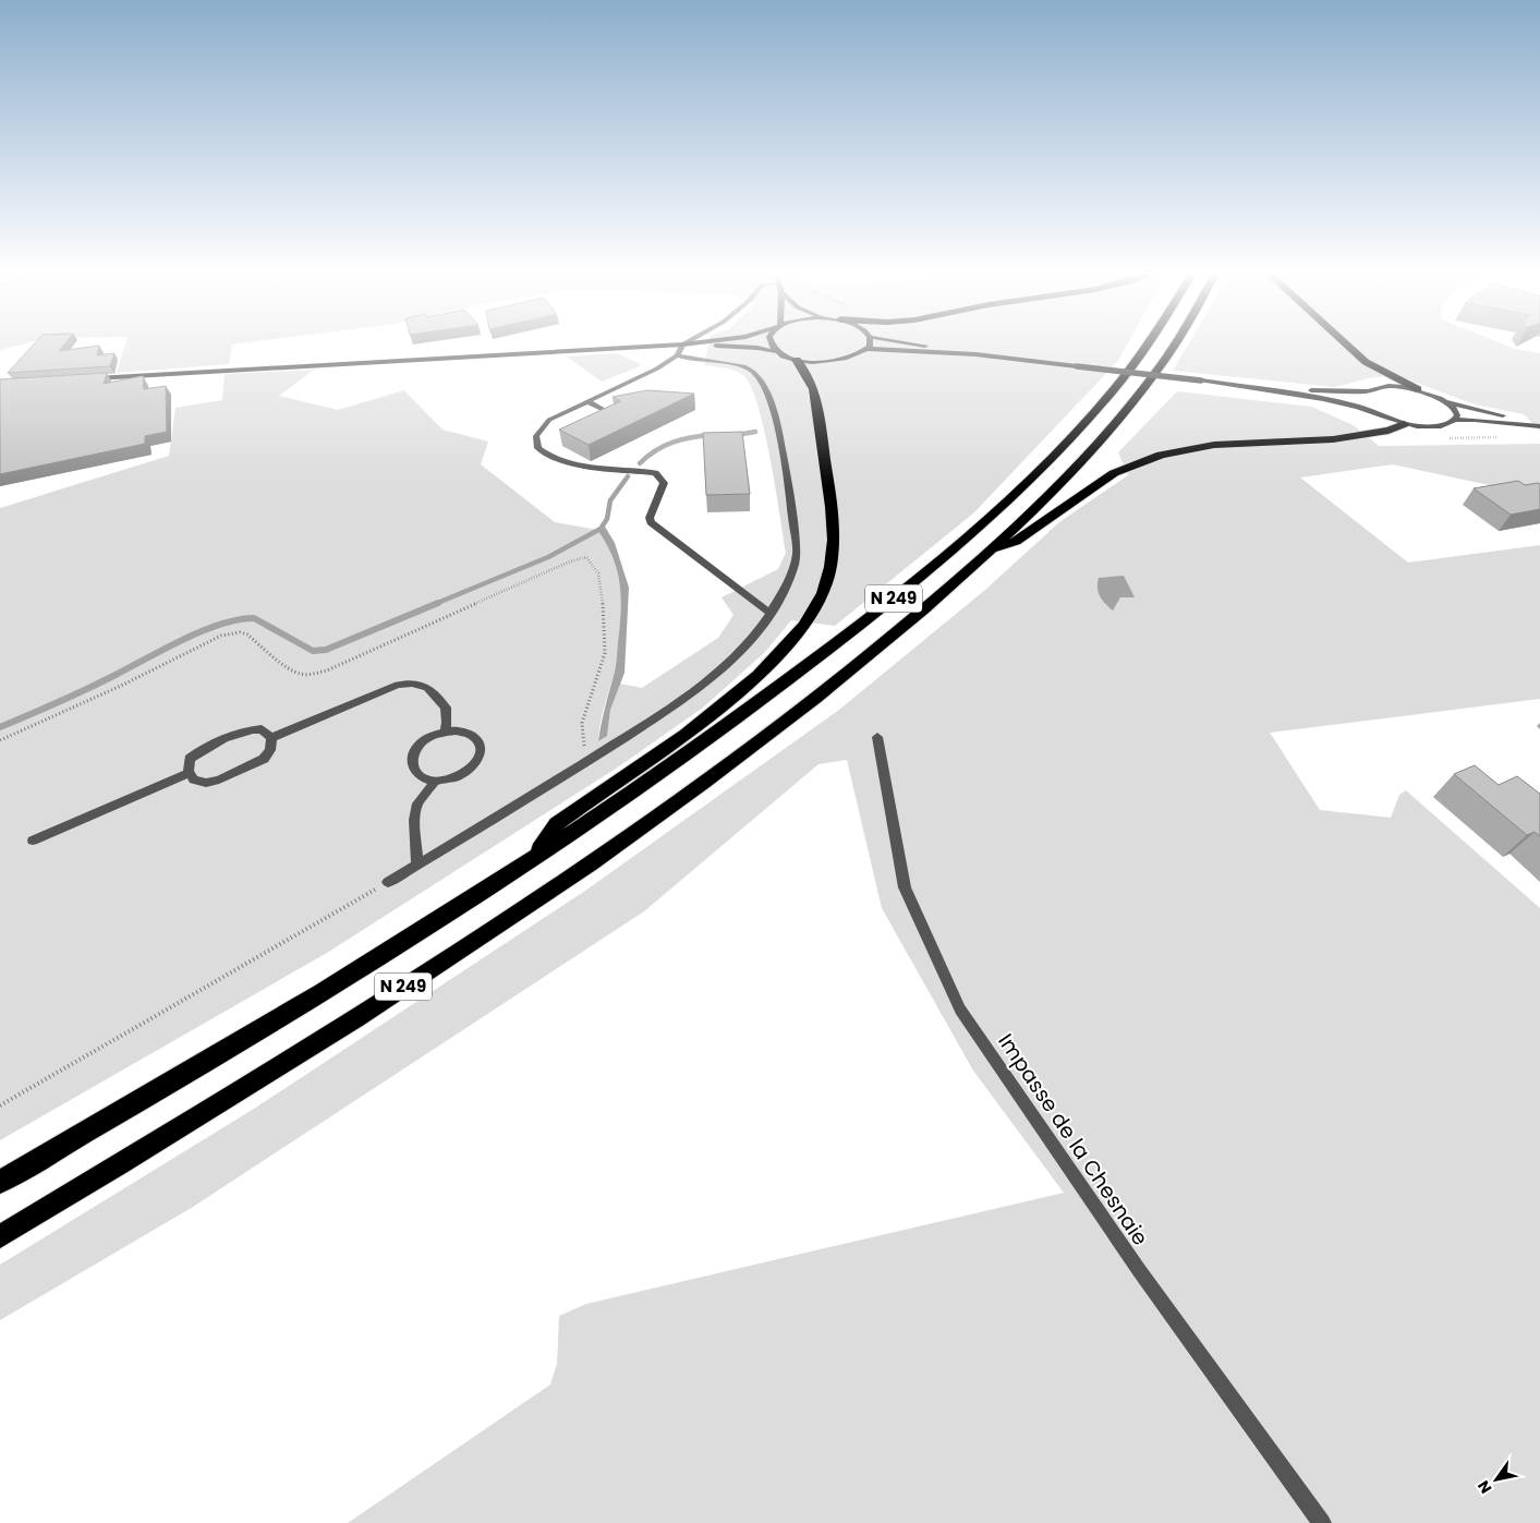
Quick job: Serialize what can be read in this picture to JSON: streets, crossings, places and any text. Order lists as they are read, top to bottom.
{
  "streets": {
    "highway": ["N 249"],
    "lane": ["Impasse de la Chesnaie"]
  },
  "north": "bottom left"
}
